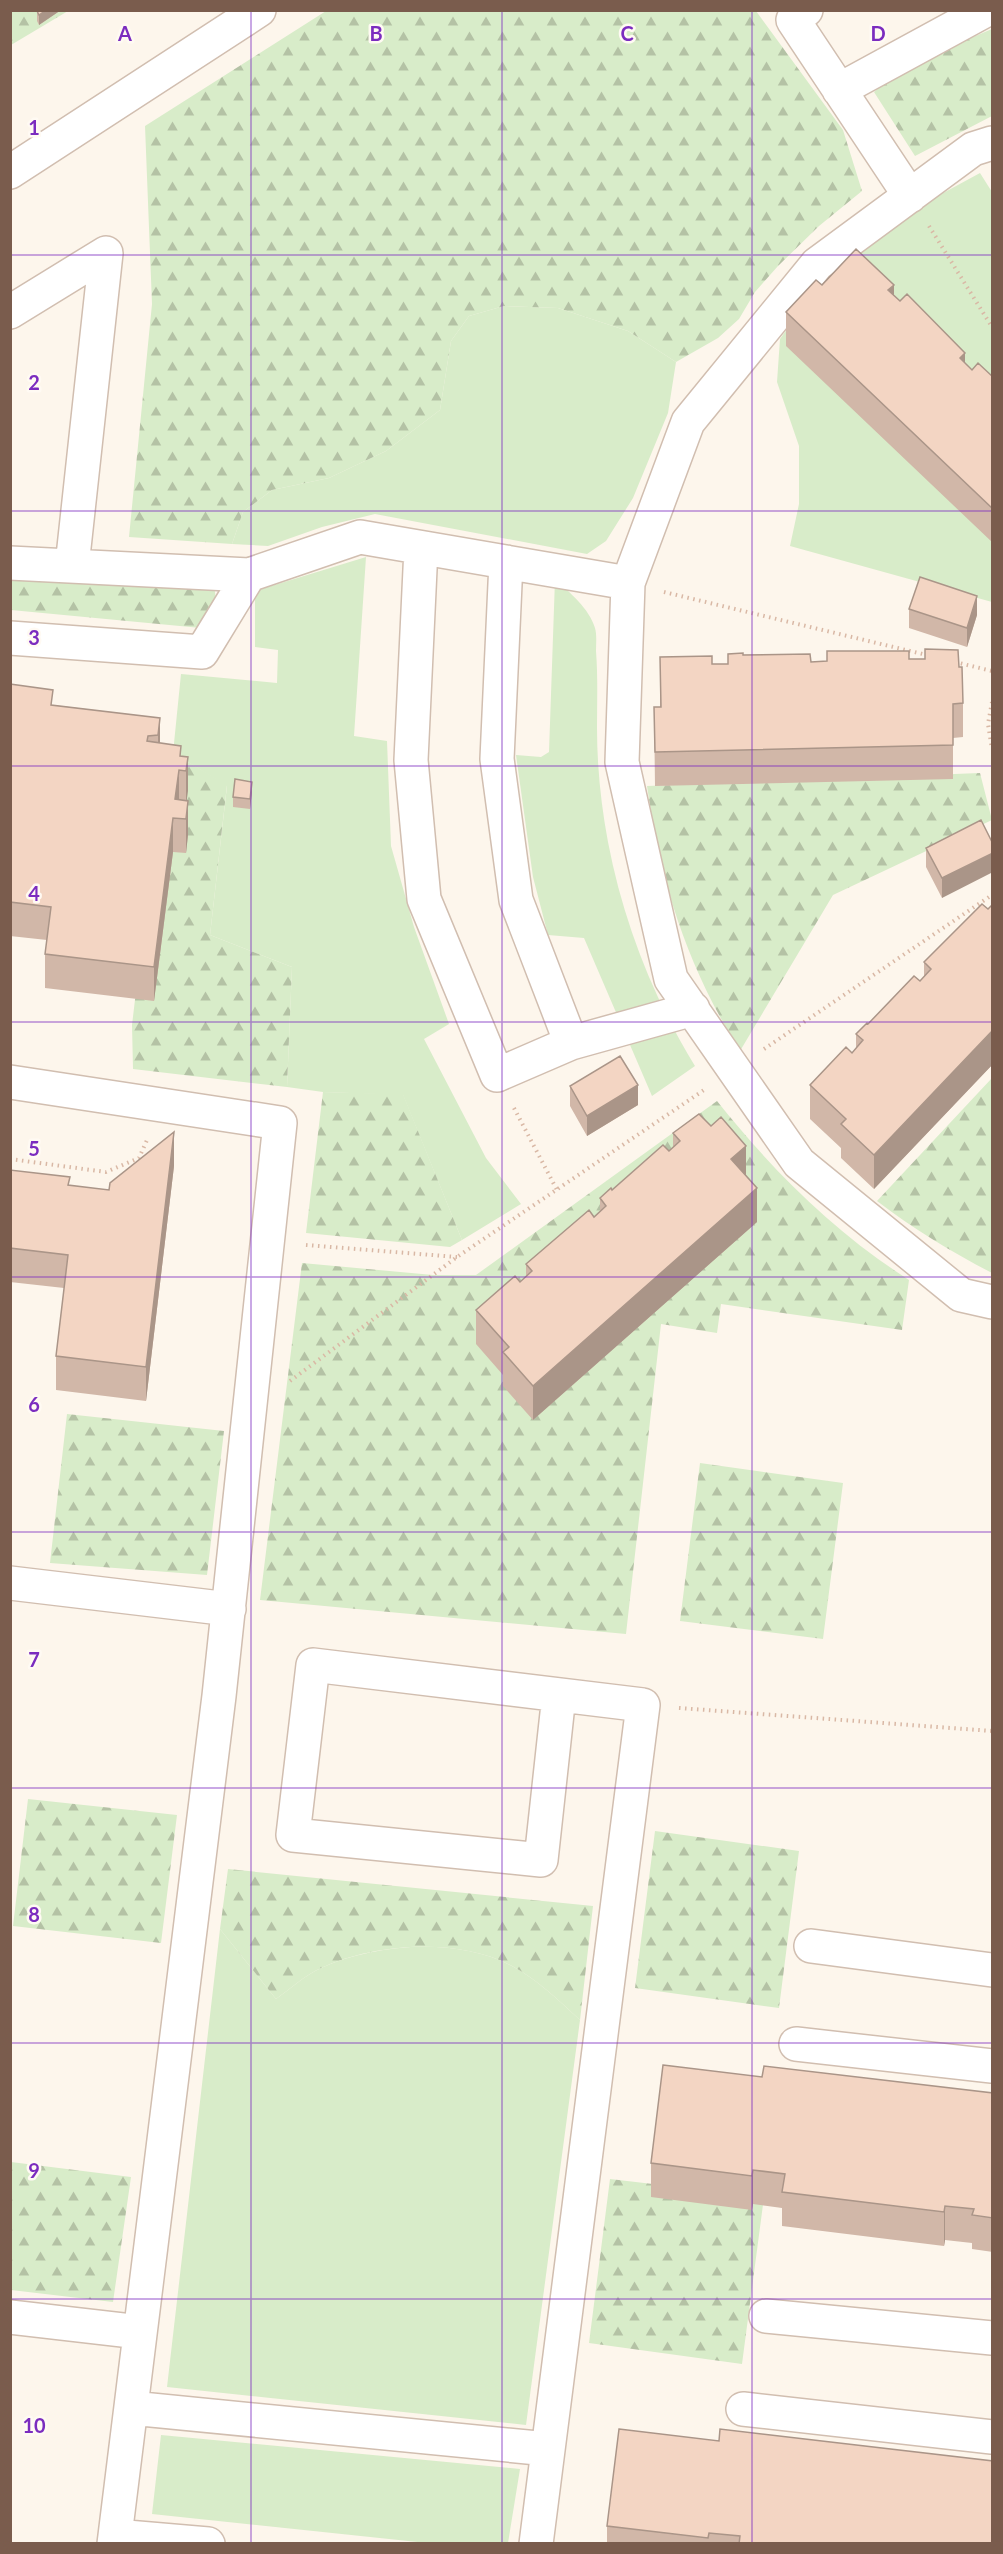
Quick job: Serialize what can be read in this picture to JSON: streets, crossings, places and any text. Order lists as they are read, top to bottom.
{
  "grid": {
    "columns": [
      "A",
      "B",
      "C",
      "D"
    ],
    "rows": [
      "1",
      "2",
      "3",
      "4",
      "5",
      "6",
      "7",
      "8",
      "9",
      "10"
    ]
  }
}
